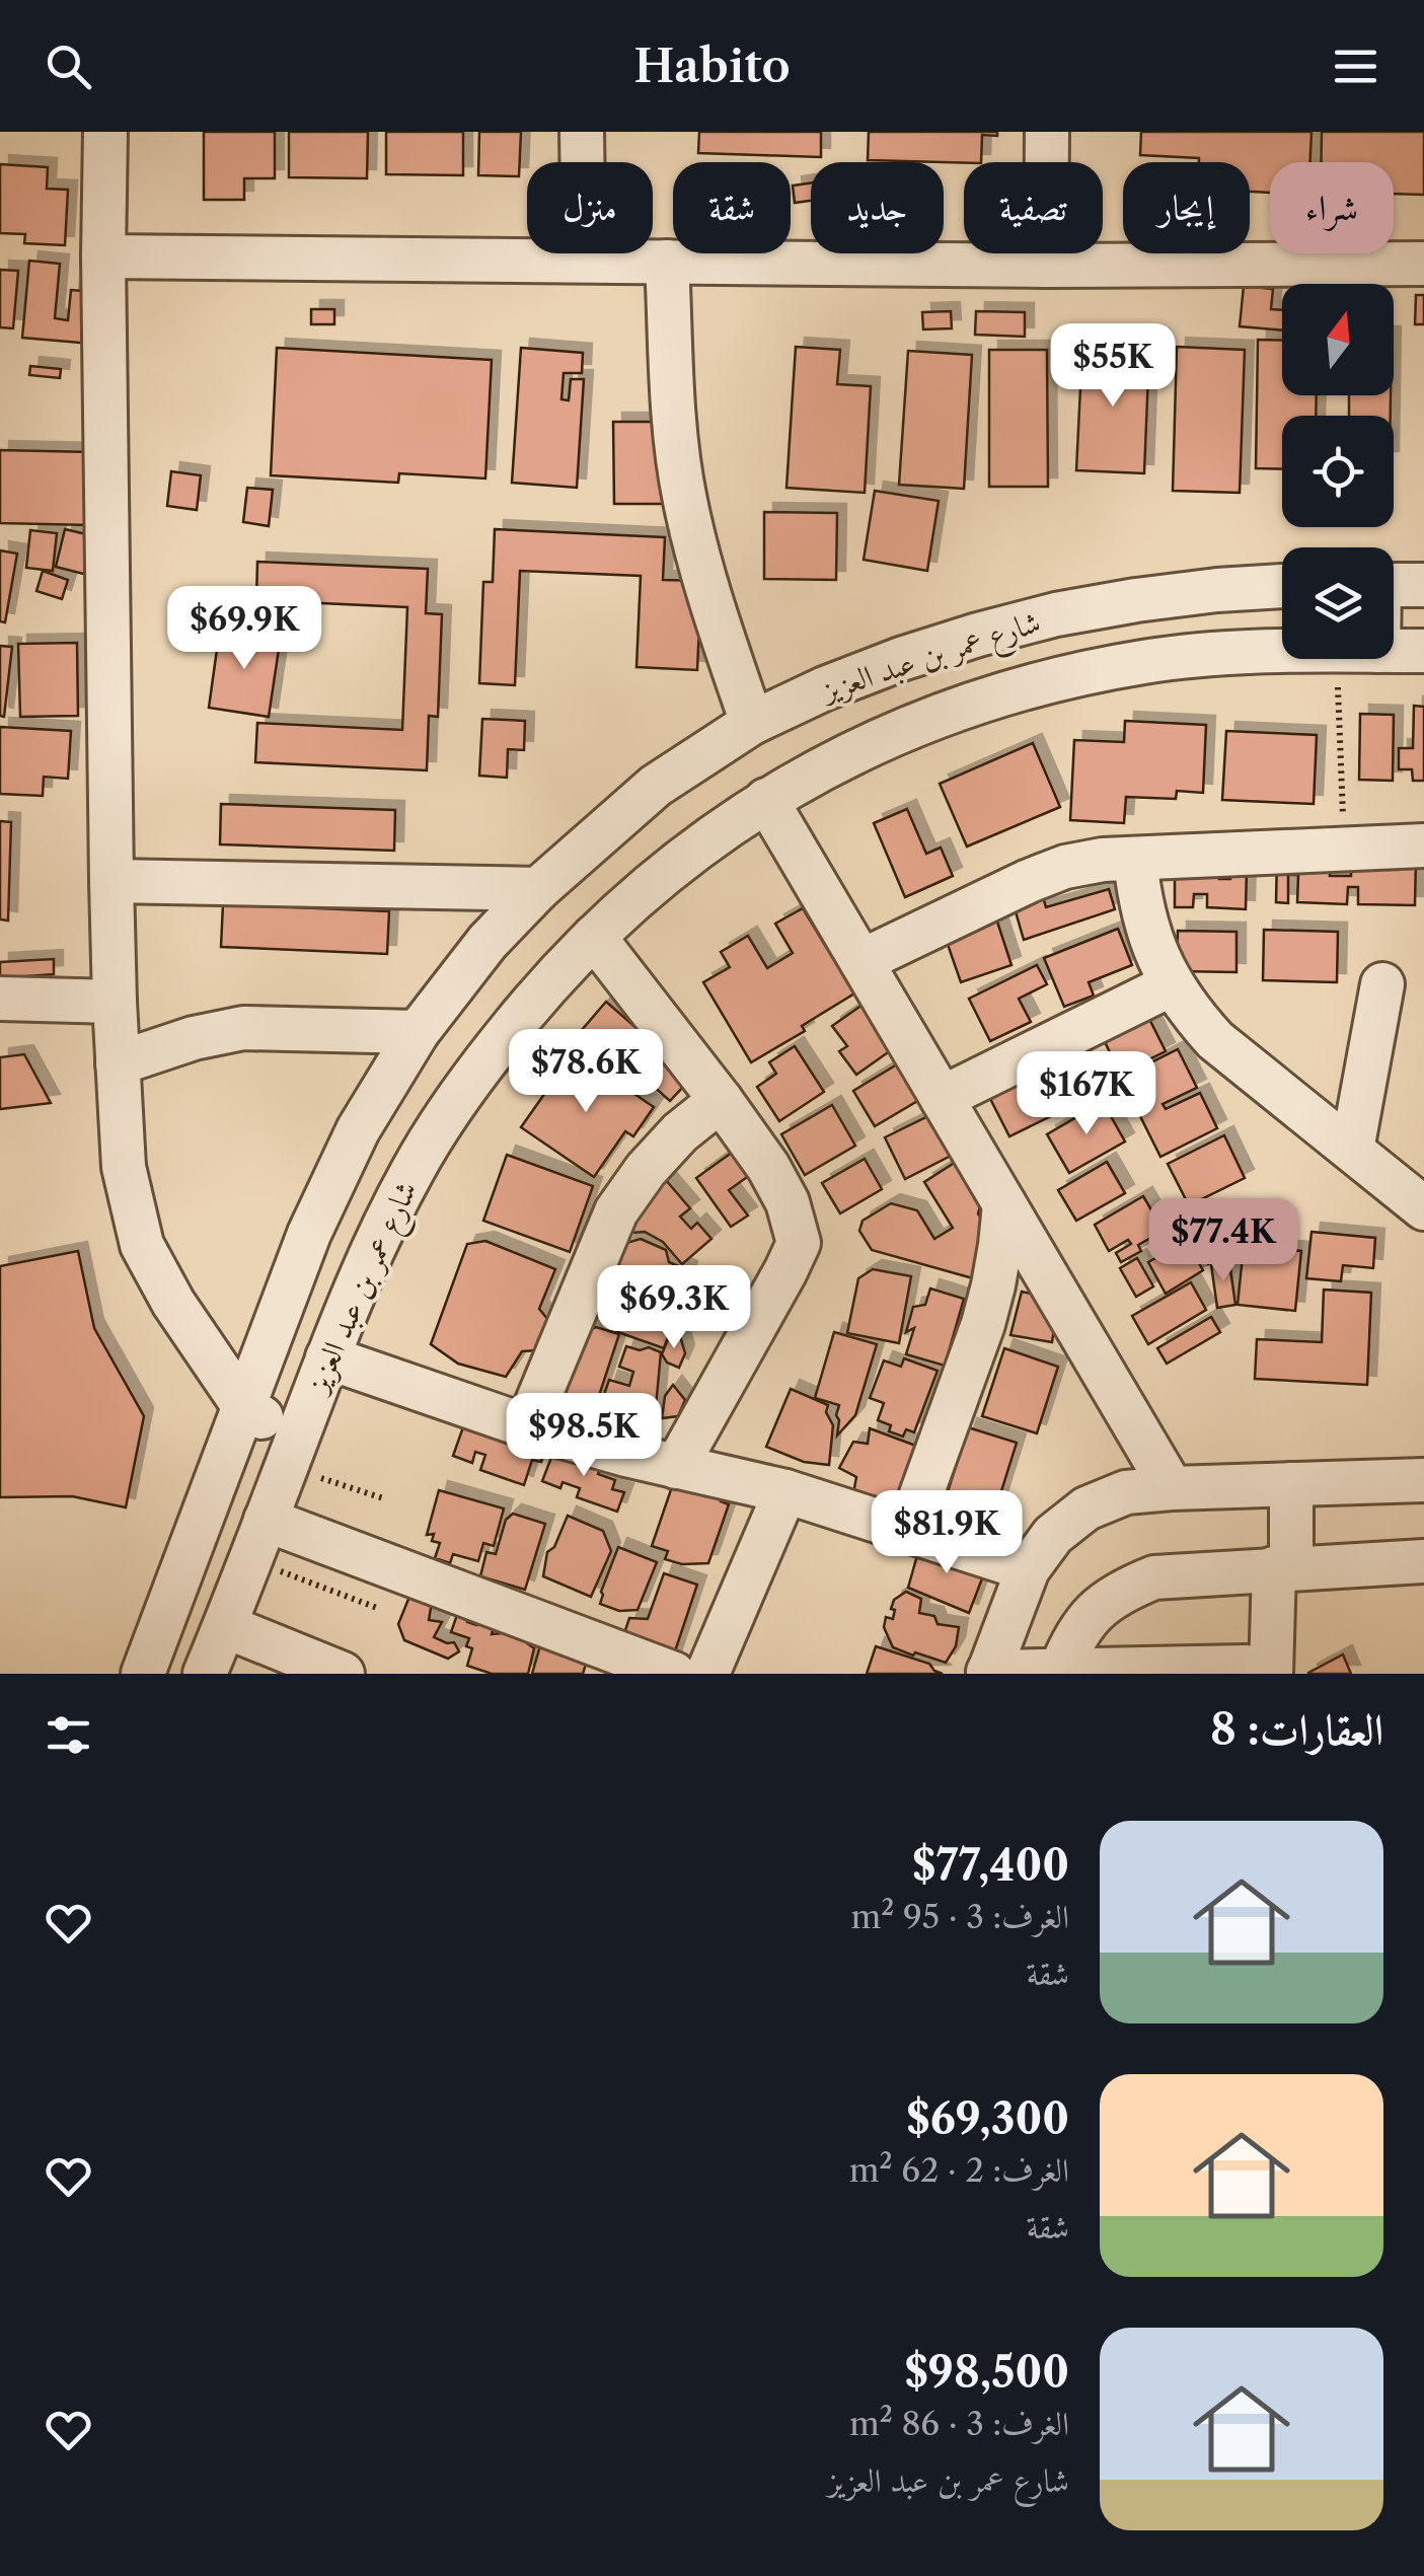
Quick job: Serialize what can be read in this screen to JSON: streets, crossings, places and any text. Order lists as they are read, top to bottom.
{
  "streets": {
    "street": ["شارع عمر بن عبد العزيز"]
  },
  "north": "top",
  "page": {
    "header": "Habito",
    "chip": [
      "شراء",
      "إيجار",
      "تصفية",
      "جديد",
      "شقة",
      "منزل"
    ],
    "price": [
      "$55K",
      "$69.9K",
      "$78.6K",
      "$167K",
      "$77.4K",
      "$69.3K",
      "$98.5K",
      "$81.9K"
    ],
    "heading": "العقارات: 8",
    "list": [
      {
        "name": "$77,400",
        "note": "الغرف: 3 · 95 m² · شقة"
      },
      {
        "name": "$69,300",
        "note": "الغرف: 2 · 62 m² · شقة"
      },
      {
        "name": "$98,500",
        "note": "الغرف: 3 · 86 m² · شارع عمر بن عبد العزيز"
      }
    ]
  }
}
